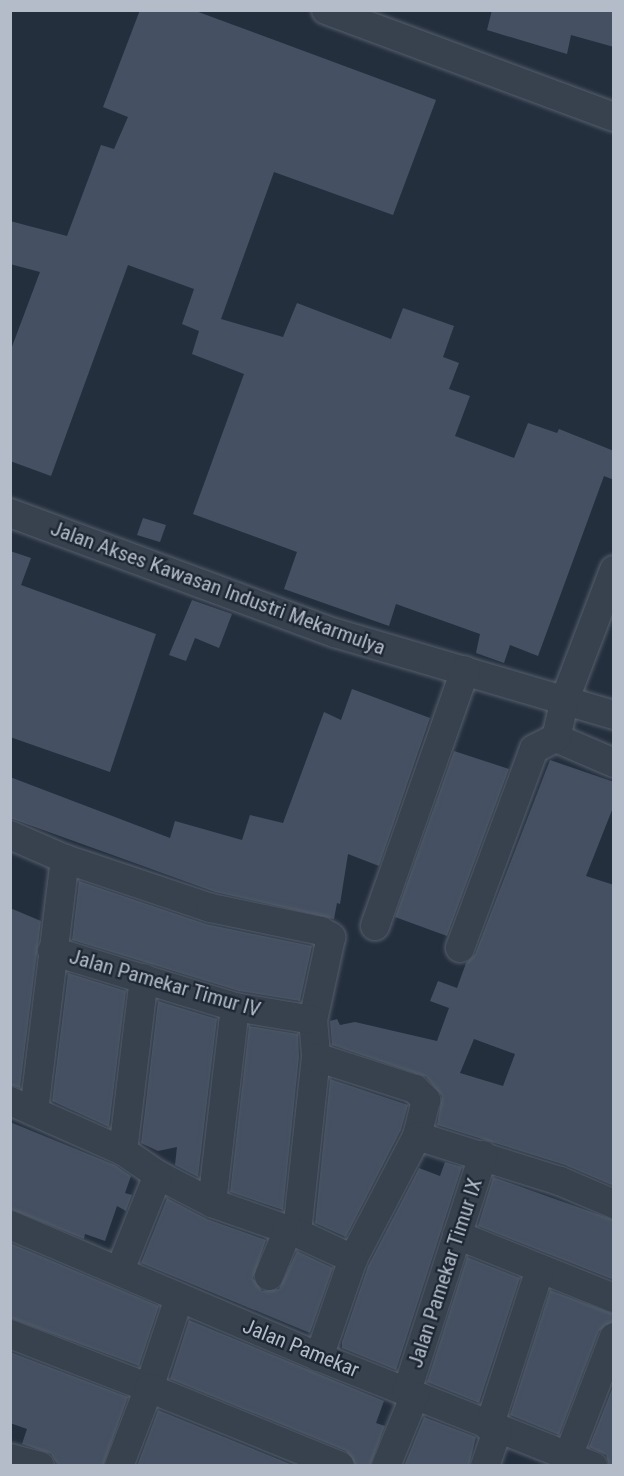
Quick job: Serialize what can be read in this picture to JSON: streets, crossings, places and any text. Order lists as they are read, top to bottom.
{
  "streets": {
    "street": [
      "Jalan Akses Kawasan Industri Mekarmulya",
      "Jalan Pamekar Timur IV",
      "Jalan Pamekar Timur IX",
      "Jalan Pamekar"
    ]
  },
  "crossings": [
    ["Jalan Pamekar Timur IX", "Jalan Pamekar"]
  ]
}
